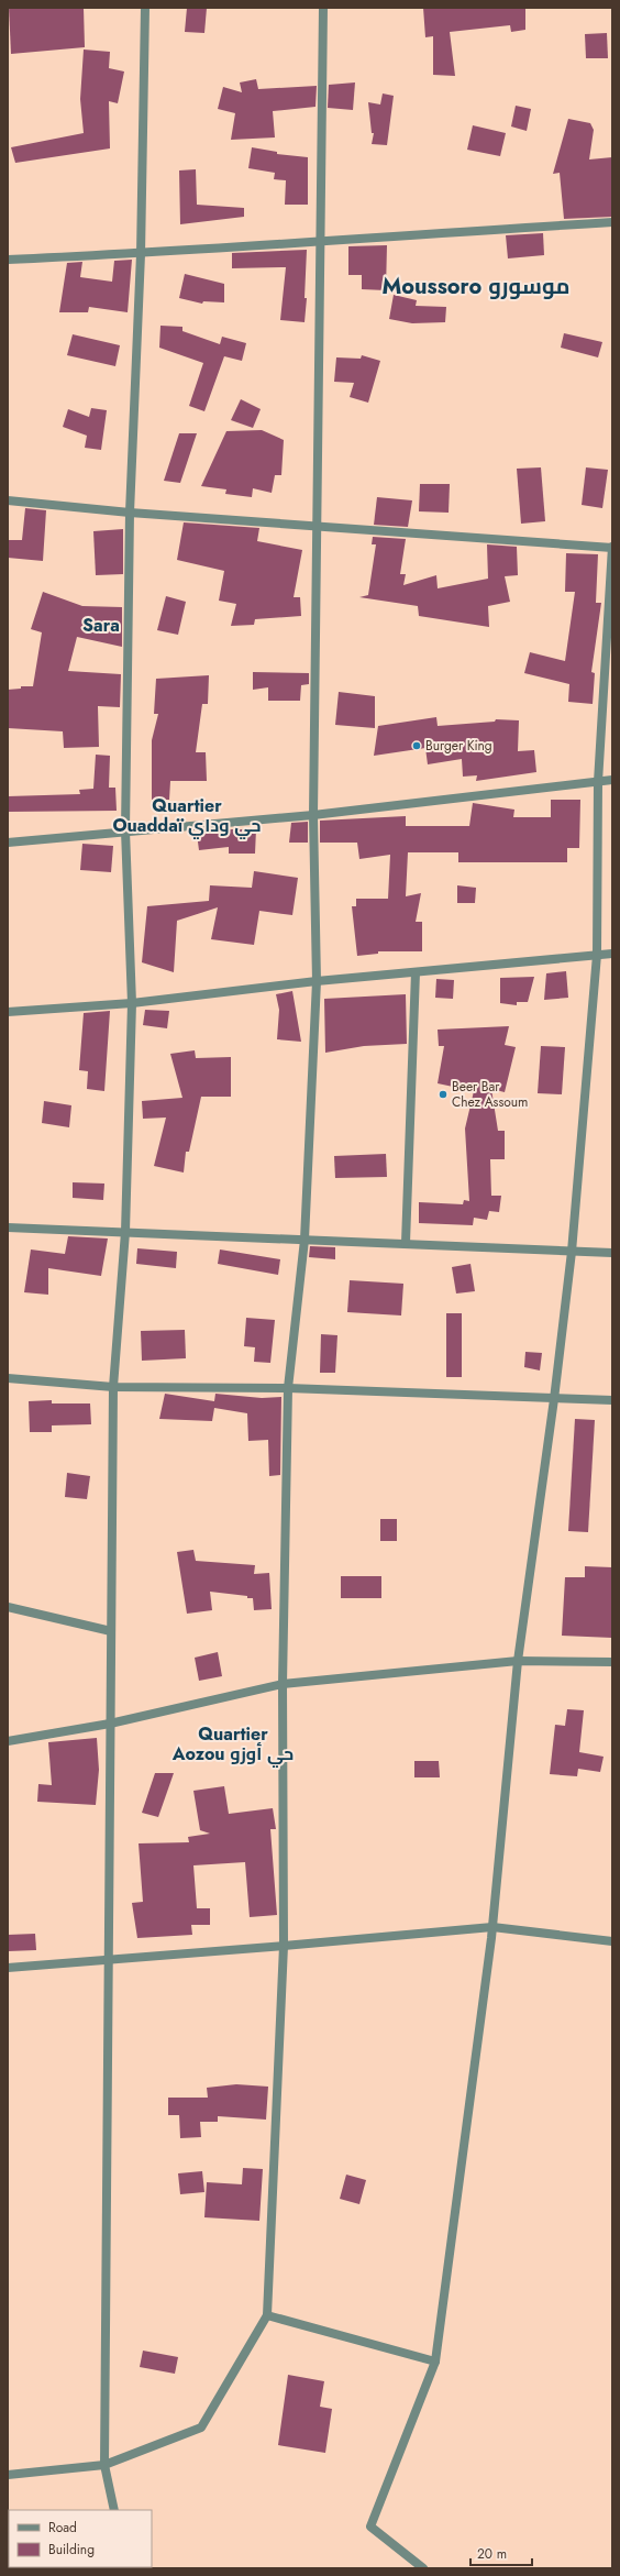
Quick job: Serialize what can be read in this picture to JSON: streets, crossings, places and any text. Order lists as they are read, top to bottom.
{
  "districts": [
    "Moussoro موسورو",
    "Sara",
    "Quartier Ouaddaï حي وداي",
    "Quartier Aozou حي أوزو"
  ],
  "places": ["Burger King", "Beer Bar Chez Assoum"],
  "legend": ["Road", "Building"],
  "scale_bar": "20 m"
}
